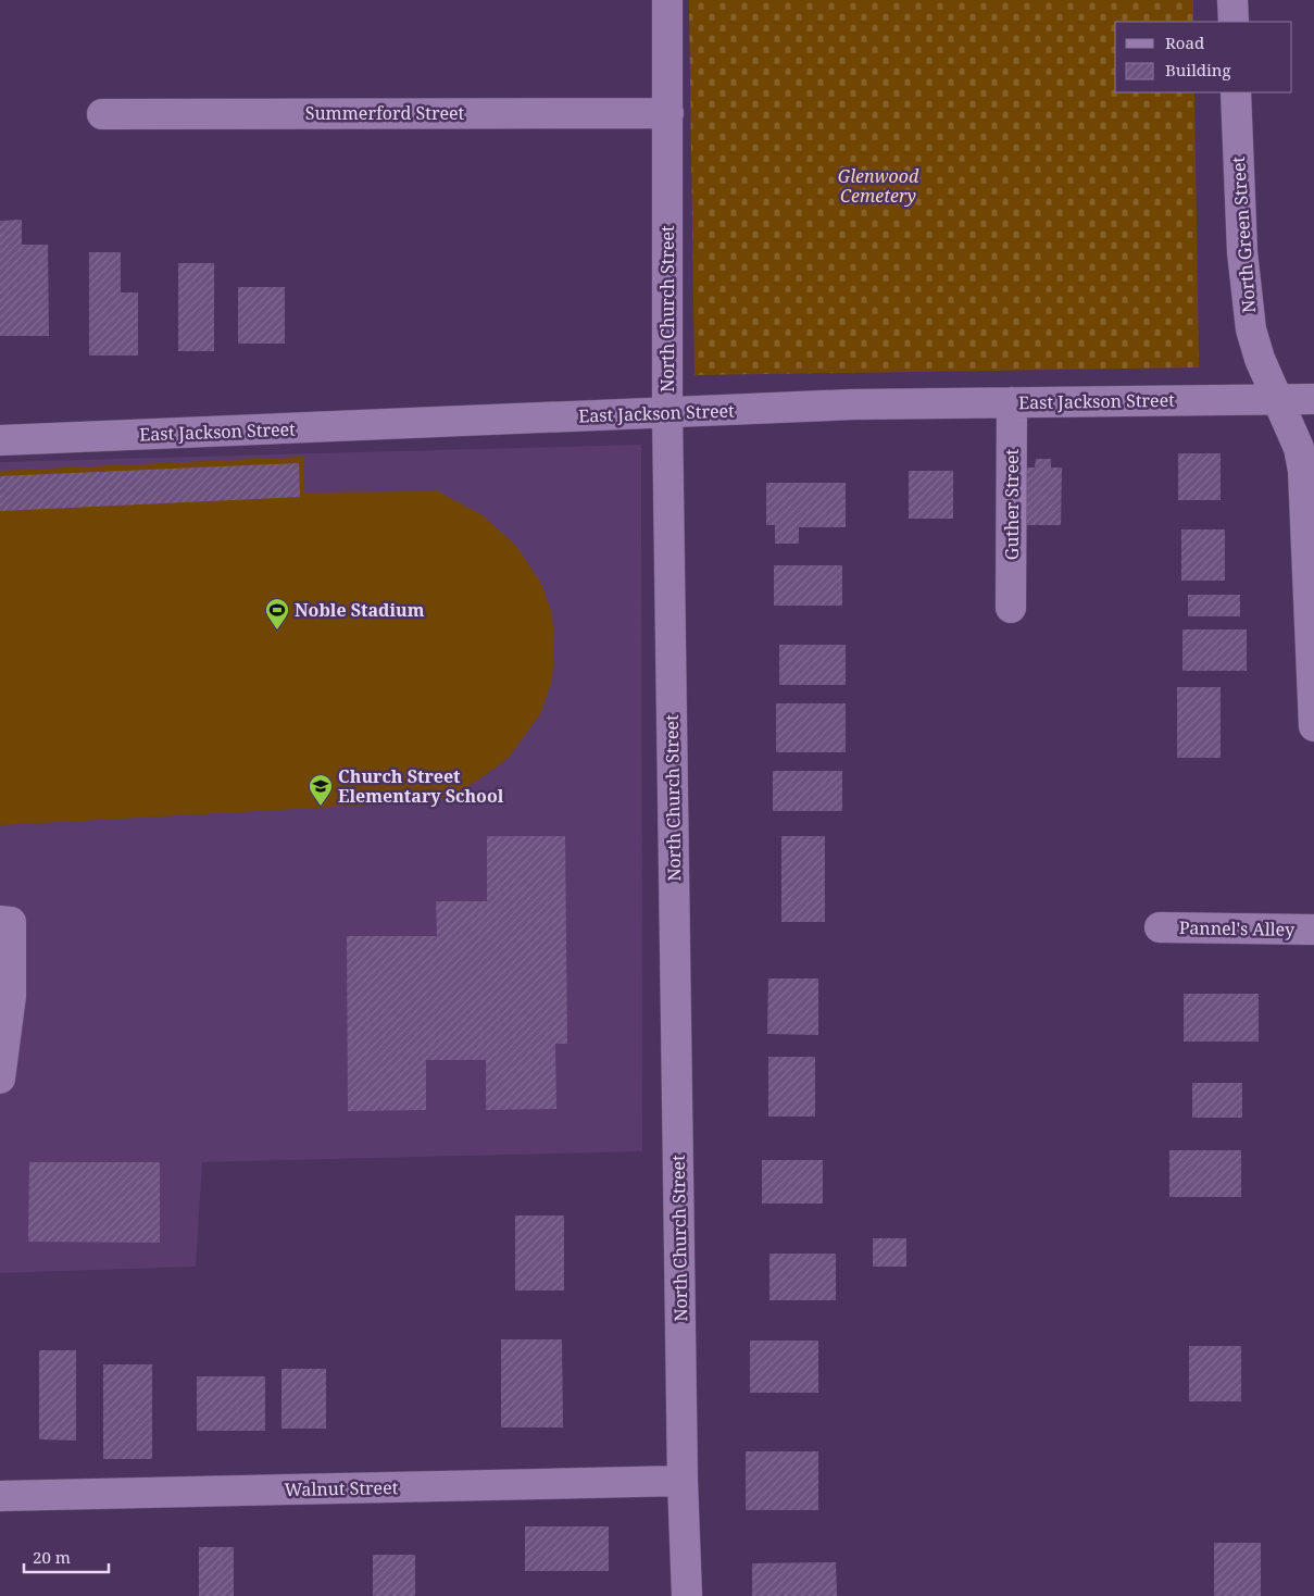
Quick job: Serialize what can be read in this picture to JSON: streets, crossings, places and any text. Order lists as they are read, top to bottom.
{
  "streets": {
    "street": [
      "Summerford Street",
      "North Green Street",
      "North Church Street",
      "East Jackson Street",
      "Guther Street",
      "Pannel's Alley",
      "Walnut Street"
    ]
  },
  "crossings": [
    ["Summerford Street", "North Church Street"],
    ["North Green Street", "East Jackson Street"],
    ["North Church Street", "East Jackson Street"],
    ["North Church Street", "Walnut Street"],
    ["East Jackson Street", "Guther Street"]
  ],
  "parks": ["Glenwood Cemetery"],
  "places": {
    "sports": ["Noble Stadium"],
    "school or university": ["Church Street Elementary School"]
  },
  "legend": ["Road", "Building"],
  "scale_bar": "20 m"
}
